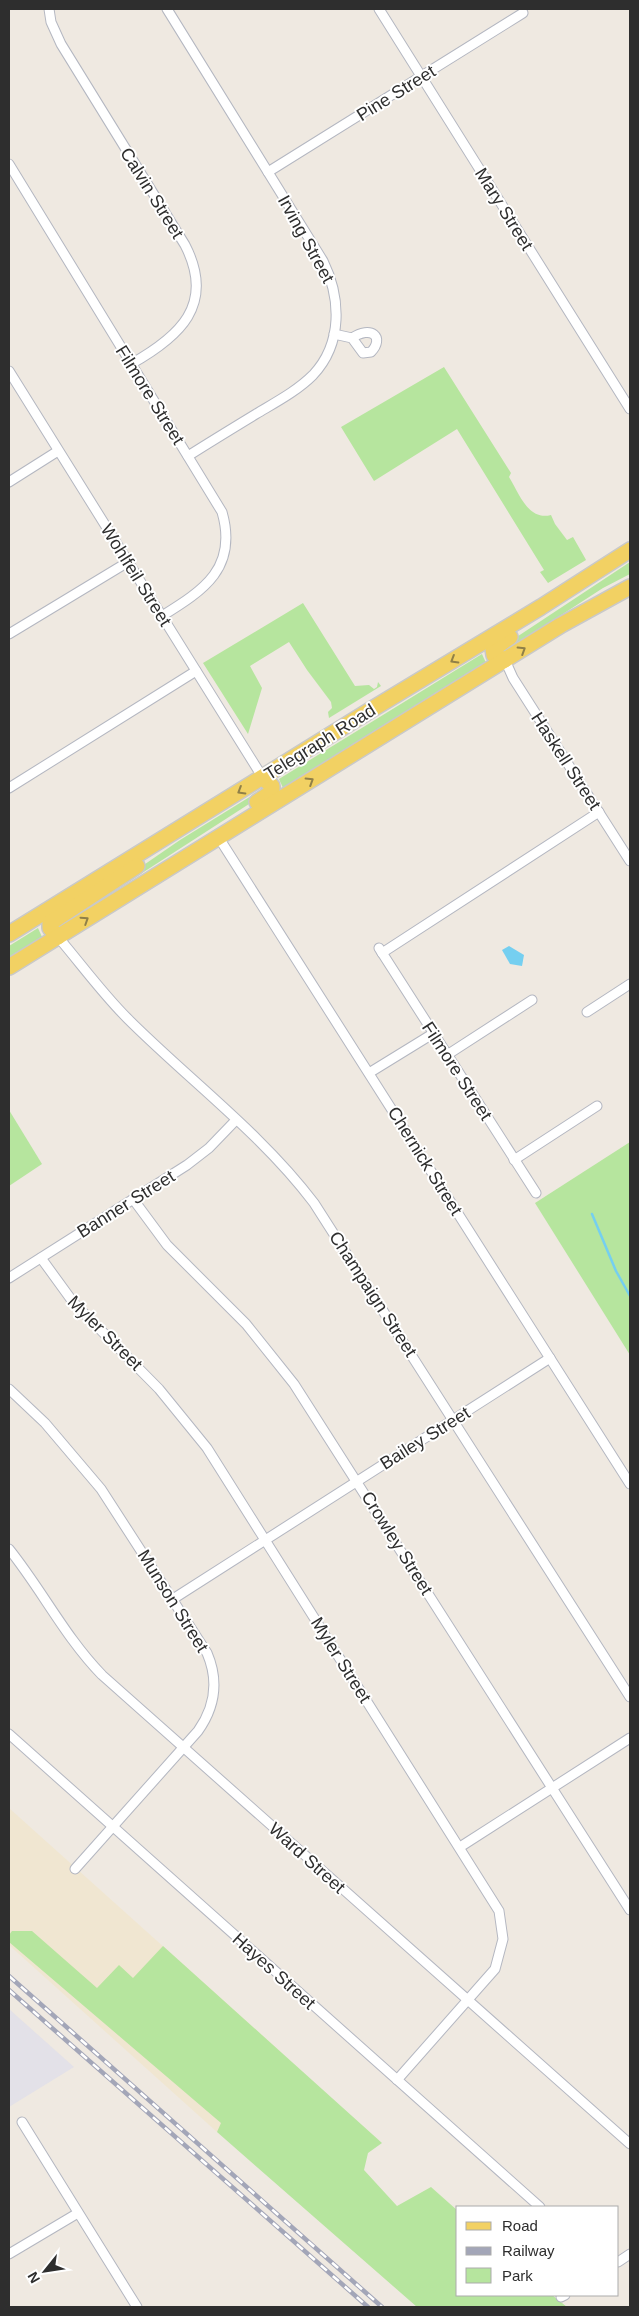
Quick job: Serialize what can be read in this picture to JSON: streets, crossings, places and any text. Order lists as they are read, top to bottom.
{
  "streets": {
    "main road": ["Telegraph Road"],
    "street": [
      "Pine Street",
      "Calvin Street",
      "Mary Street",
      "Irving Street",
      "Filmore Street",
      "Wohlfeil Street",
      "Haskell Street",
      "Chernick Street",
      "Banner Street",
      "Champaign Street",
      "Myler Street",
      "Bailey Street",
      "Crowley Street",
      "Munson Street",
      "Ward Street",
      "Hayes Street"
    ]
  },
  "crossings": [
    ["Pine Street", "Mary Street"],
    ["Pine Street", "Irving Street"],
    ["Calvin Street", "Filmore Street"],
    ["Irving Street", "Filmore Street"],
    ["Filmore Street", "Wohlfeil Street"],
    ["Filmore Street", "Haskell Street"],
    ["Wohlfeil Street", "Telegraph Road"],
    ["Telegraph Road", "Haskell Street"],
    ["Telegraph Road", "Chernick Street"],
    ["Telegraph Road", "Champaign Street"],
    ["Chernick Street", "Bailey Street"],
    ["Banner Street", "Champaign Street"],
    ["Banner Street", "Myler Street"],
    ["Banner Street", "Crowley Street"],
    ["Champaign Street", "Bailey Street"],
    ["Myler Street", "Bailey Street"],
    ["Myler Street", "Ward Street"],
    ["Myler Street", "Hayes Street"],
    ["Bailey Street", "Crowley Street"],
    ["Bailey Street", "Munson Street"],
    ["Munson Street", "Ward Street"],
    ["Munson Street", "Hayes Street"]
  ],
  "legend": ["Road", "Railway", "Park"],
  "north": "bottom left"
}
